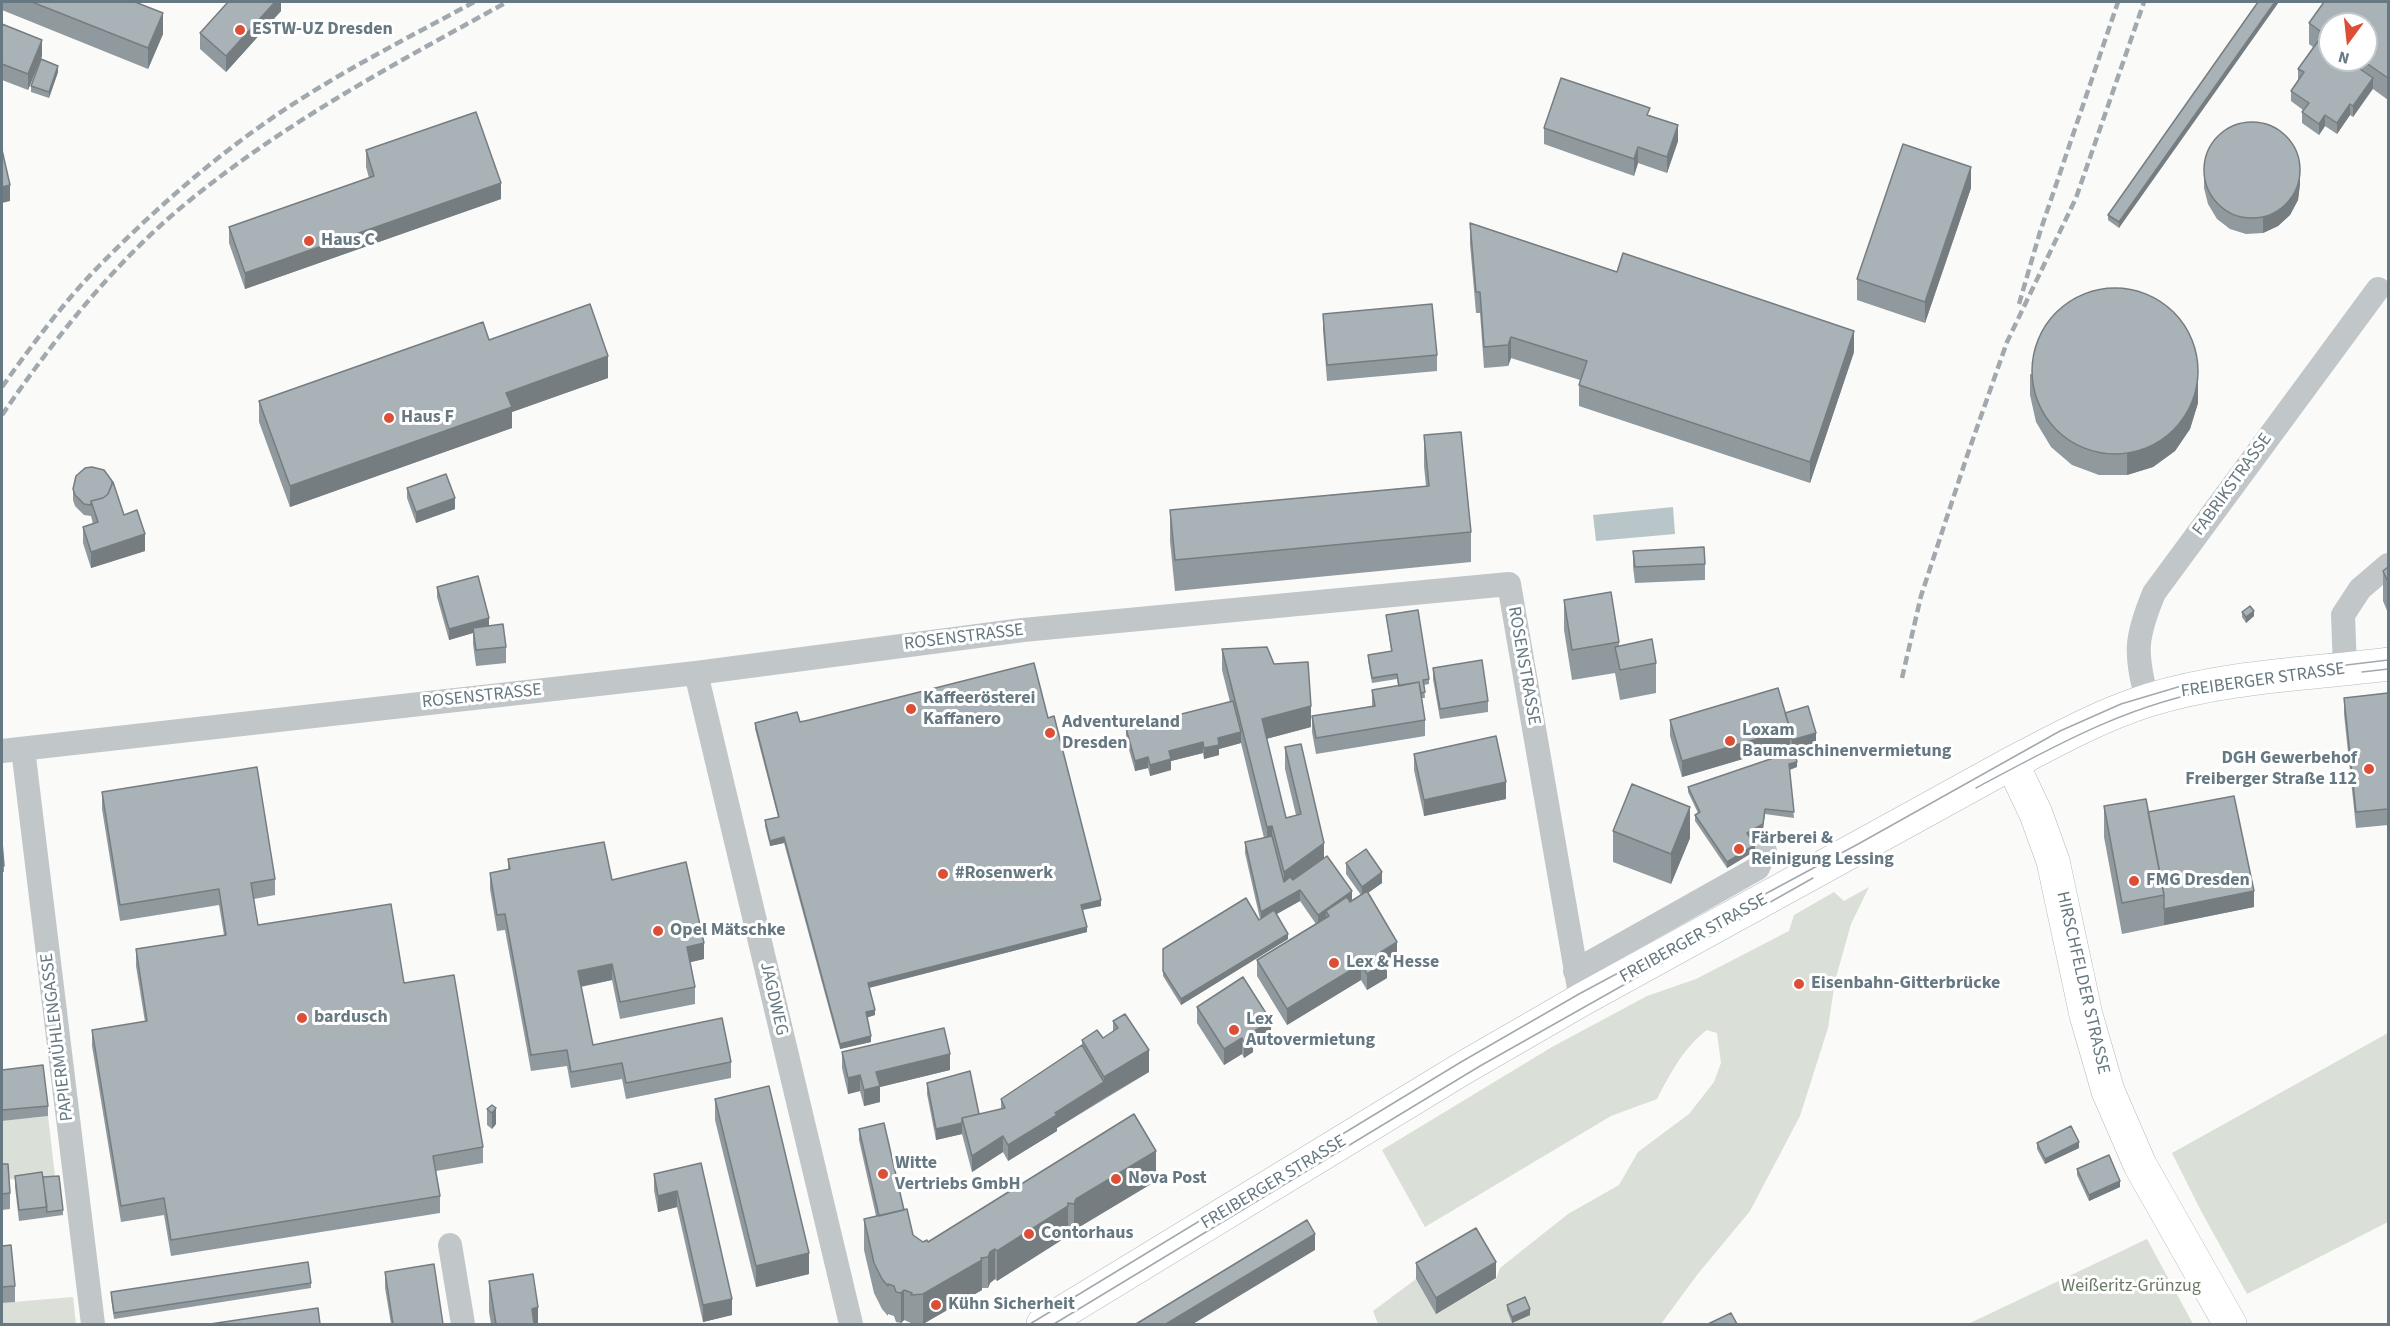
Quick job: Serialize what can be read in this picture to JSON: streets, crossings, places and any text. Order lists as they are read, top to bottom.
{
  "streets": {
    "street": [
      "FABRIKSTRASSE",
      "ROSENSTRASSE",
      "FREIBERGER STRASSE",
      "HIRSCHFELDER STRASSE",
      "JAGDWEG",
      "PAPIERMÜHLENGASSE"
    ]
  },
  "crossings": [
    ["FABRIKSTRASSE", "FREIBERGER STRASSE"],
    ["ROSENSTRASSE", "FREIBERGER STRASSE"],
    ["ROSENSTRASSE", "JAGDWEG"],
    ["ROSENSTRASSE", "PAPIERMÜHLENGASSE"],
    ["FREIBERGER STRASSE", "HIRSCHFELDER STRASSE"]
  ],
  "parks": ["Weißeritz-Grünzug"],
  "places": [
    "ESTW-UZ Dresden",
    "Haus C",
    "Haus F",
    "Kaffeerösterei Kaffanero",
    "Adventureland Dresden",
    "Loxam Baumaschinenvermietung",
    "DGH Gewerbehof Freiberger Straße 112",
    "Färberei & Reinigung Lessing",
    "#Rosenwerk",
    "FMG Dresden",
    "Opel Mätschke",
    "Lex & Hesse",
    "Eisenbahn-Gitterbrücke",
    "bardusch",
    "Lex Autovermietung",
    "Witte Vertriebs GmbH",
    "Nova Post",
    "Contorhaus",
    "Kühn Sicherheit"
  ],
  "north": "bottom"
}
